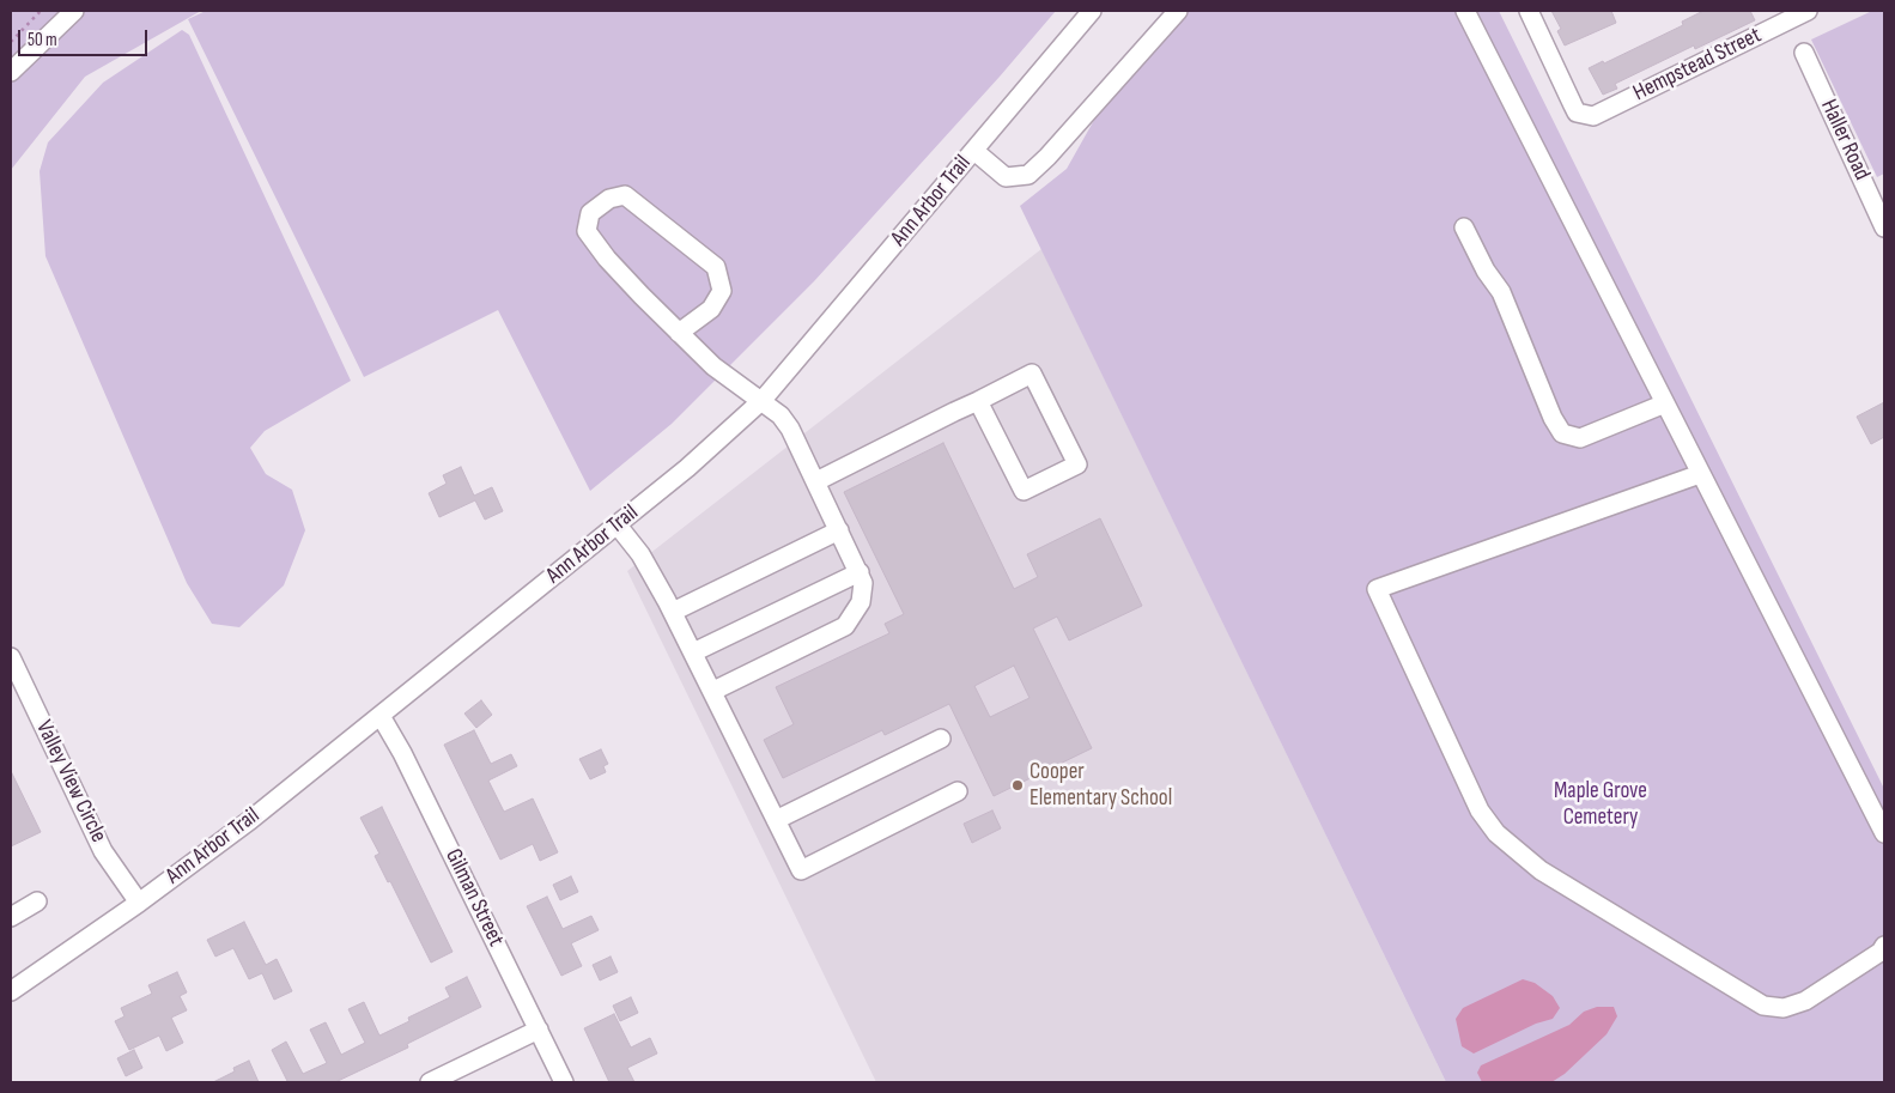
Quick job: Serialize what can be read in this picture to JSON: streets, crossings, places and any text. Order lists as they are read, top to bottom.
{
  "streets": {
    "street": [
      "Hempstead Street",
      "Haller Road",
      "Ann Arbor Trail",
      "Valley View Circle",
      "Gilman Street"
    ]
  },
  "crossings": [
    ["Ann Arbor Trail", "Valley View Circle"],
    ["Ann Arbor Trail", "Gilman Street"]
  ],
  "parks": ["Maple Grove Cemetery"],
  "places": ["Cooper Elementary School"],
  "scale_bar": "50 m"
}
